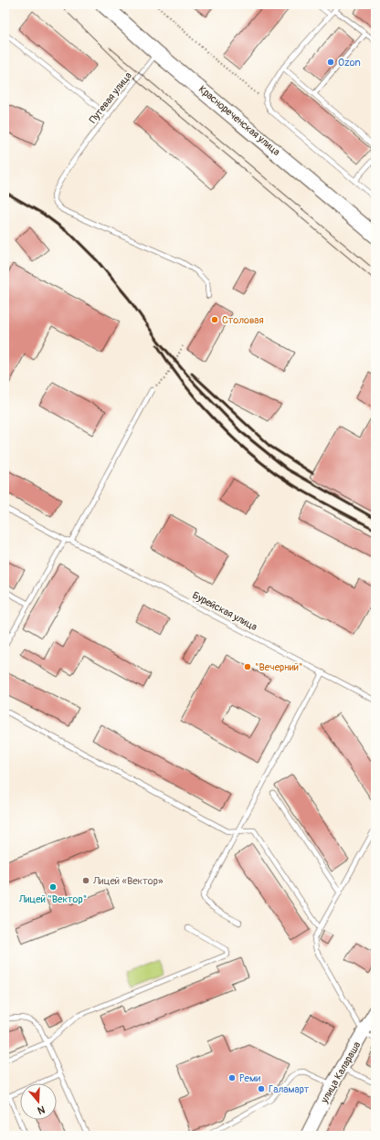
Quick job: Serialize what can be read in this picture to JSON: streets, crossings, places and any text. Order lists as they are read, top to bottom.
{
  "streets": {
    "main road": ["Краснореченская улица"],
    "street": ["улица Калараша"],
    "lane": ["Путевая улица", "Бурейская улица"]
  },
  "crossings": [
    ["Путевая улица", "Краснореченская улица"]
  ],
  "places": [
    "Ozon",
    "Столовая",
    "\"Вечерний\"",
    "Лицей «Вектор»",
    "Лицей \"Вектор\"",
    "Реми",
    "Галамарт"
  ],
  "north": "bottom"
}
